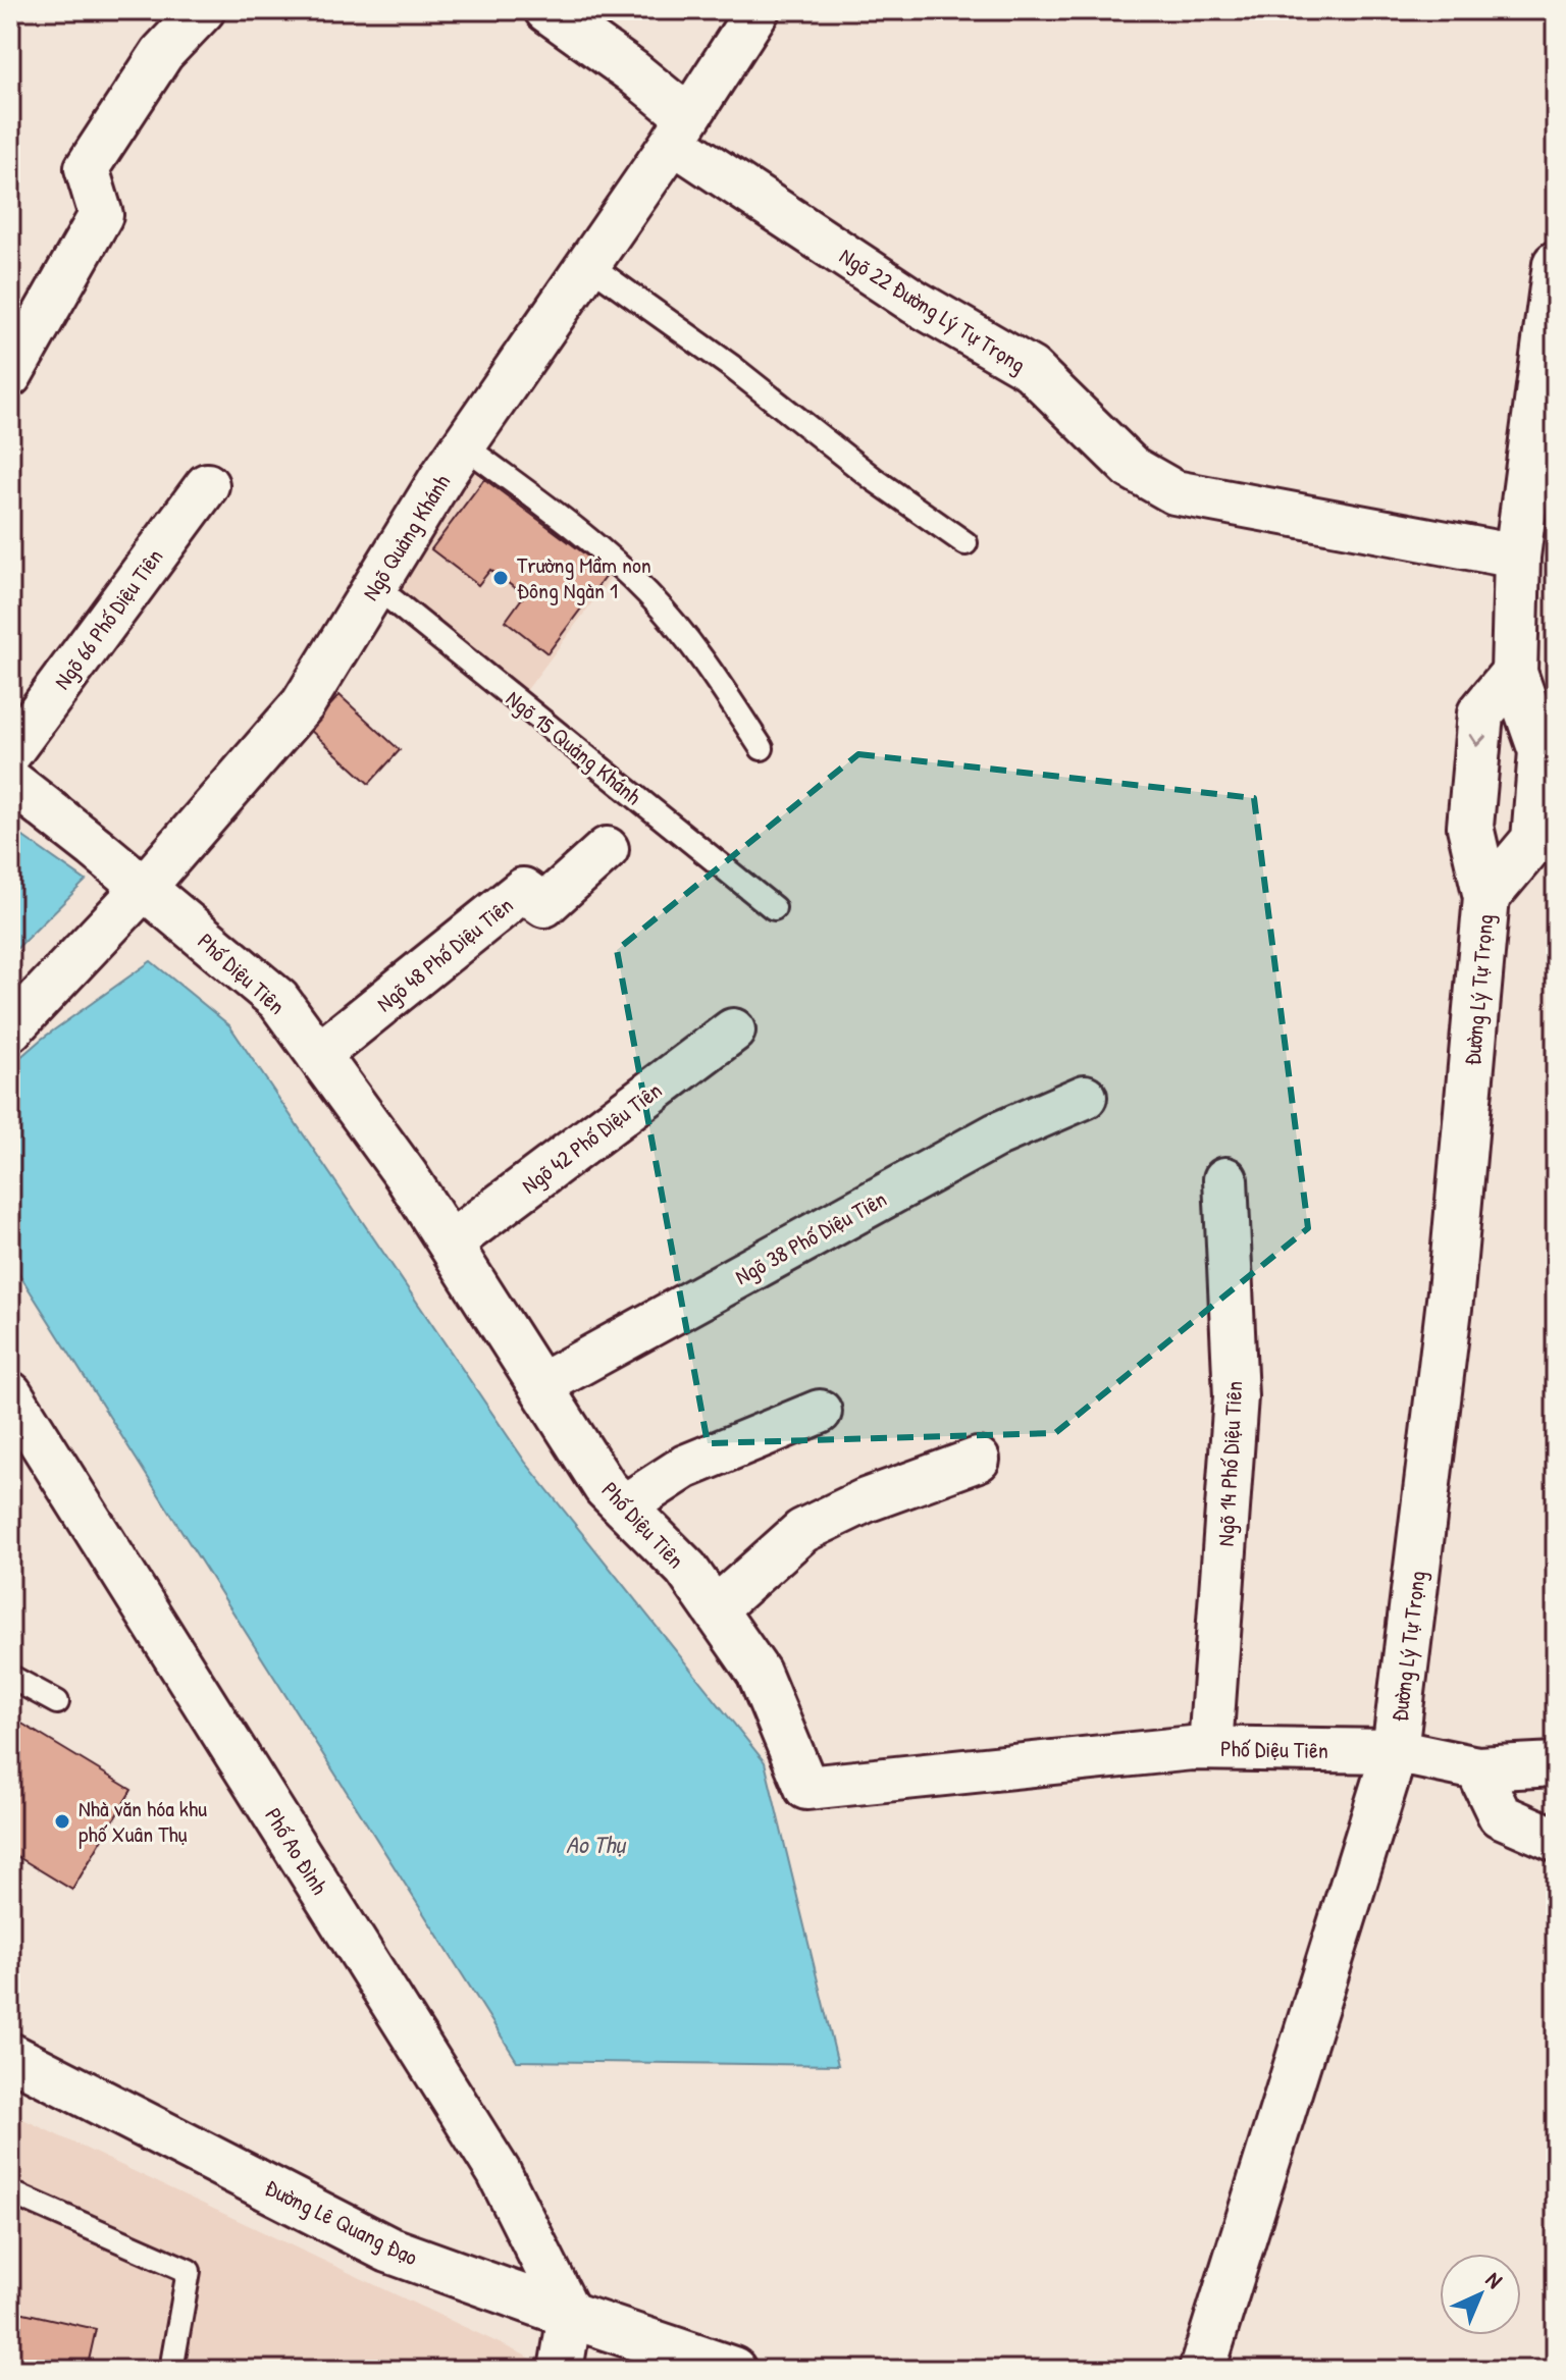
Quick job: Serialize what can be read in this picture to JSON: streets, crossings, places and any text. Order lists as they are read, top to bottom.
{
  "streets": {
    "main road": ["Đường Lý Tự Trọng", "Đường Lê Quang Đạo"],
    "street": [
      "Ngõ 22 Đường Lý Tự Trọng",
      "Ngõ Quảng Khánh",
      "Ngõ 66 Phố Diệu Tiên",
      "Ngõ 48 Phố Diệu Tiên",
      "Phố Diệu Tiên",
      "Ngõ 42 Phố Diệu Tiên",
      "Ngõ 38 Phố Diệu Tiên",
      "Ngõ 14 Phố Diệu Tiên",
      "Phố Ao Đình"
    ],
    "lane": ["Ngõ 15 Quảng Khánh"]
  },
  "crossings": [
    ["Ngõ 22 Đường Lý Tự Trọng", "Ngõ Quảng Khánh"],
    ["Ngõ 22 Đường Lý Tự Trọng", "Đường Lý Tự Trọng"],
    ["Ngõ Quảng Khánh", "Ngõ 15 Quảng Khánh"],
    ["Ngõ Quảng Khánh", "Phố Diệu Tiên"],
    ["Ngõ 48 Phố Diệu Tiên", "Phố Diệu Tiên"],
    ["Phố Diệu Tiên", "Đường Lý Tự Trọng"],
    ["Phố Diệu Tiên", "Ngõ 42 Phố Diệu Tiên"],
    ["Phố Diệu Tiên", "Ngõ 38 Phố Diệu Tiên"],
    ["Phố Diệu Tiên", "Ngõ 14 Phố Diệu Tiên"],
    ["Phố Ao Đình", "Đường Lê Quang Đạo"]
  ],
  "water": ["Ao Thụ"],
  "places": ["Trường Mầm non Đông Ngàn 1", "Nhà văn hóa khu phố Xuân Thụ"],
  "north": "top right"
}
